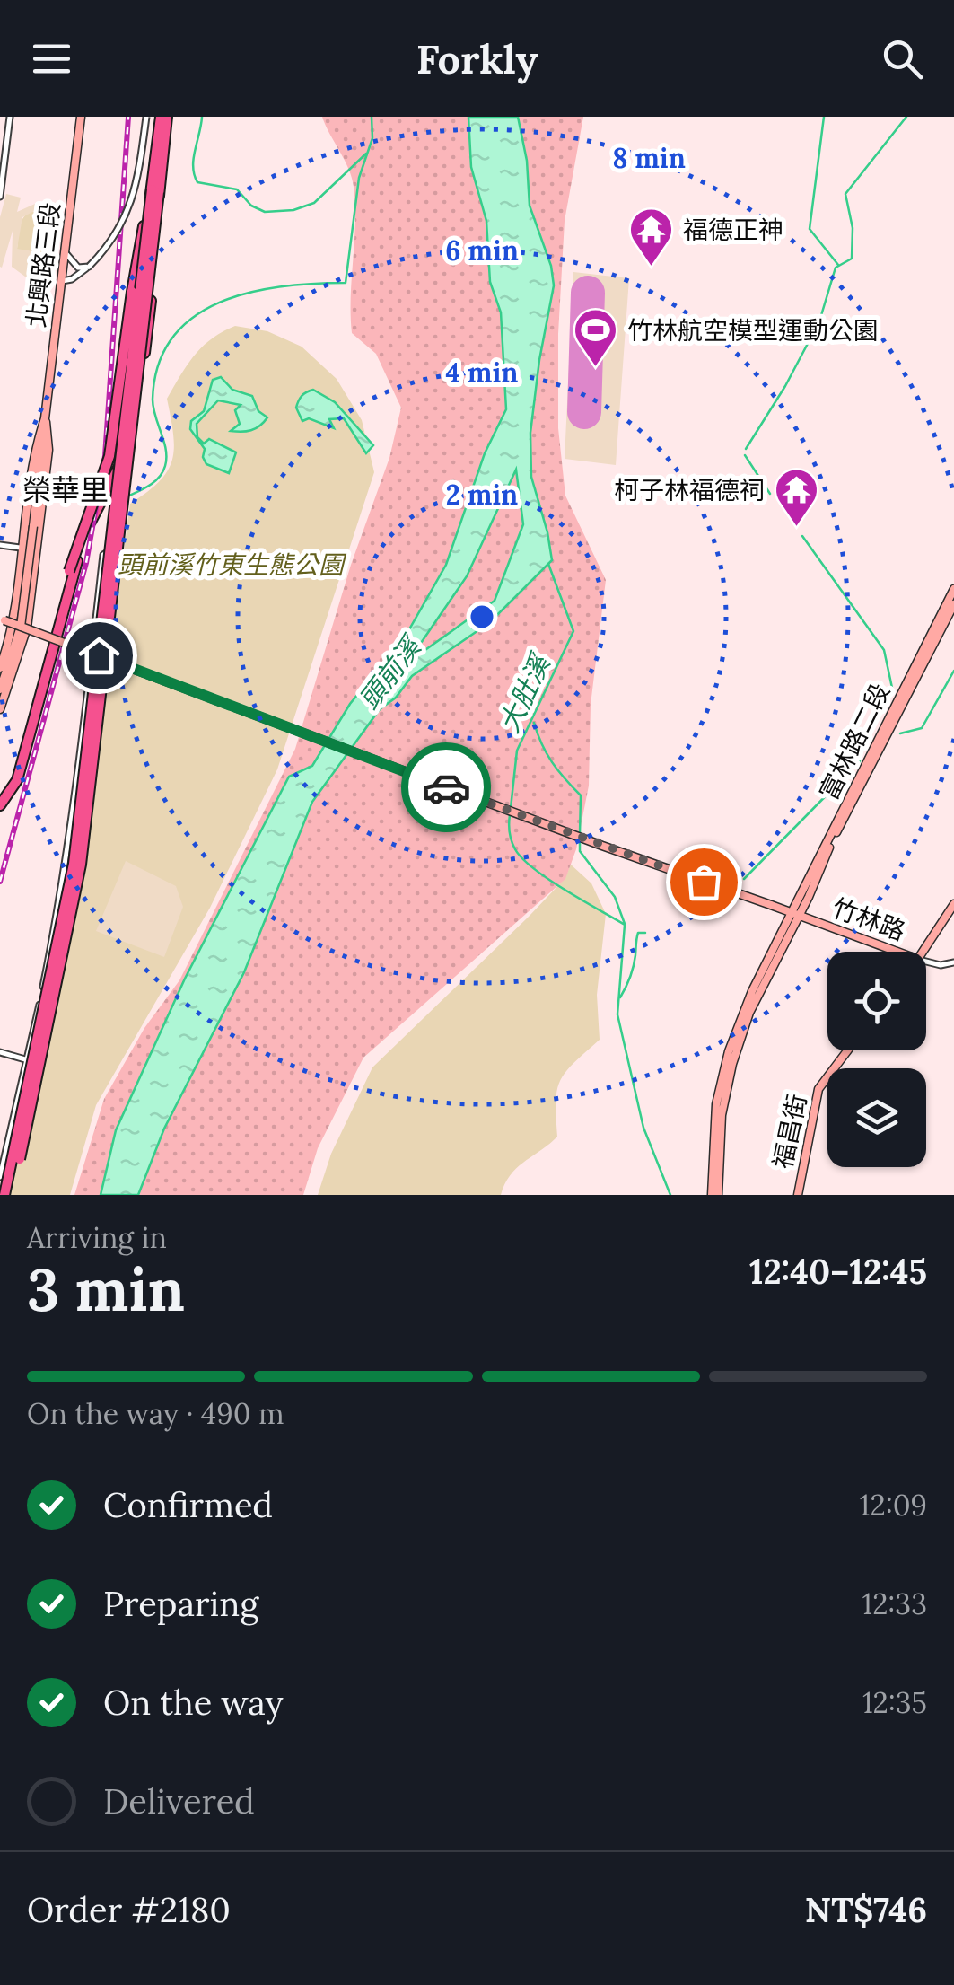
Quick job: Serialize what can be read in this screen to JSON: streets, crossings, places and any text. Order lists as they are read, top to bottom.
{
  "streets": {
    "main road": [
      "北興路三段",
      "富林路二段",
      "竹林路",
      "福昌街"
    ]
  },
  "crossings": [
    ["北興路三段", "竹林路"],
    ["富林路二段", "竹林路"]
  ],
  "districts": ["榮華里"],
  "water": ["頭前溪", "大肚溪"],
  "parks": ["頭前溪竹東生態公園"],
  "places": {
    "temple": ["福德正神", "柯子林福德祠"],
    "sports": ["竹林航空模型運動公園"]
  },
  "page": {
    "header": "Forkly",
    "heading": ["3 min", "Arriving in", "12:40–12:45"],
    "panel": ["Order #2180", "NT$746"],
    "bar": "On the way · 490 m",
    "list": [
      ["Confirmed", "12:09"],
      ["Preparing", "12:33"],
      ["On the way", "12:35"],
      "Delivered"
    ]
  },
  "rings": [
    "8 min",
    "6 min",
    "4 min",
    "2 min"
  ]
}
